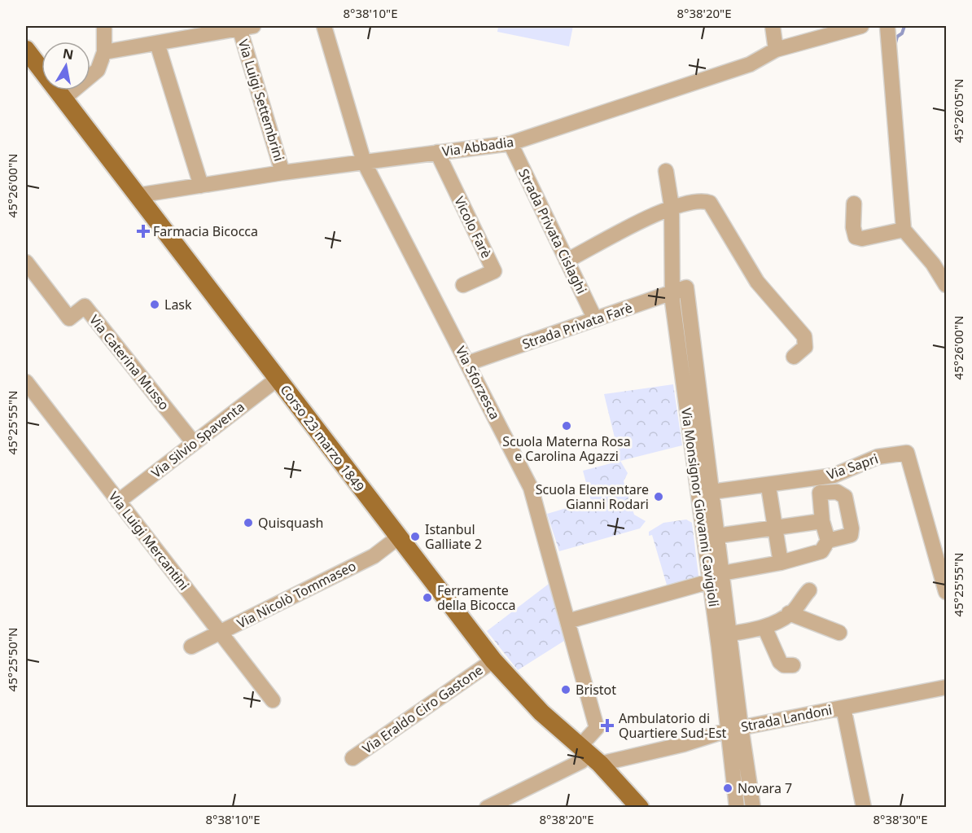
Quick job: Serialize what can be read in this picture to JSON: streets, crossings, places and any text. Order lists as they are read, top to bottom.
{
  "streets": {
    "main road": ["Corso 23 marzo 1849"],
    "street": [
      "Via Luigi Settembrini",
      "Via Abbadia",
      "Vicolo Farè",
      "Strada Privata Cislaghi",
      "Strada Privata Farè",
      "Via Caterina Musso",
      "Via Sforzesca",
      "Via Silvio Spaventa",
      "Via Sapri",
      "Via Monsignor Giovanni Cavigioli",
      "Via Luigi Mercantini",
      "Via Nicolò Tommaseo",
      "Via Eraldo Ciro Gastone",
      "Strada Landoni"
    ]
  },
  "crossings": [
    ["Via Luigi Settembrini", "Via Abbadia"],
    ["Via Abbadia", "Vicolo Farè"],
    ["Via Abbadia", "Strada Privata Cislaghi"],
    ["Via Abbadia", "Via Sforzesca"],
    ["Via Abbadia", "Corso 23 marzo 1849"],
    ["Strada Privata Cislaghi", "Strada Privata Farè"],
    ["Strada Privata Farè", "Via Sforzesca"],
    ["Strada Privata Farè", "Via Monsignor Giovanni Cavigioli"],
    ["Via Caterina Musso", "Via Silvio Spaventa"],
    ["Via Sforzesca", "Corso 23 marzo 1849"],
    ["Via Sforzesca", "Strada Landoni"],
    ["Corso 23 marzo 1849", "Via Silvio Spaventa"],
    ["Corso 23 marzo 1849", "Via Nicolò Tommaseo"],
    ["Corso 23 marzo 1849", "Via Eraldo Ciro Gastone"],
    ["Corso 23 marzo 1849", "Strada Landoni"],
    ["Via Silvio Spaventa", "Via Luigi Mercantini"],
    ["Via Sapri", "Via Monsignor Giovanni Cavigioli"],
    ["Via Monsignor Giovanni Cavigioli", "Strada Landoni"],
    ["Via Luigi Mercantini", "Via Nicolò Tommaseo"]
  ],
  "places": {
    "health": ["Farmacia Bicocca", "Ambulatorio di Quartiere Sud-Est"],
    "other": [
      "Lask",
      "Scuola Materna Rosa e Carolina Agazzi",
      "Scuola Elementare Gianni Rodari",
      "Quisquash",
      "Istanbul Galliate 2",
      "Ferramente della Bicocca",
      "Bristot",
      "Novara 7"
    ]
  },
  "north": "top",
  "coordinates": [
    "8°38'10\"E",
    "8°38'20\"E",
    "45°26'05\"N",
    "45°26'00\"N",
    "45°25'55\"N",
    "45°25'50\"N",
    "8°38'30\"E"
  ]
}
